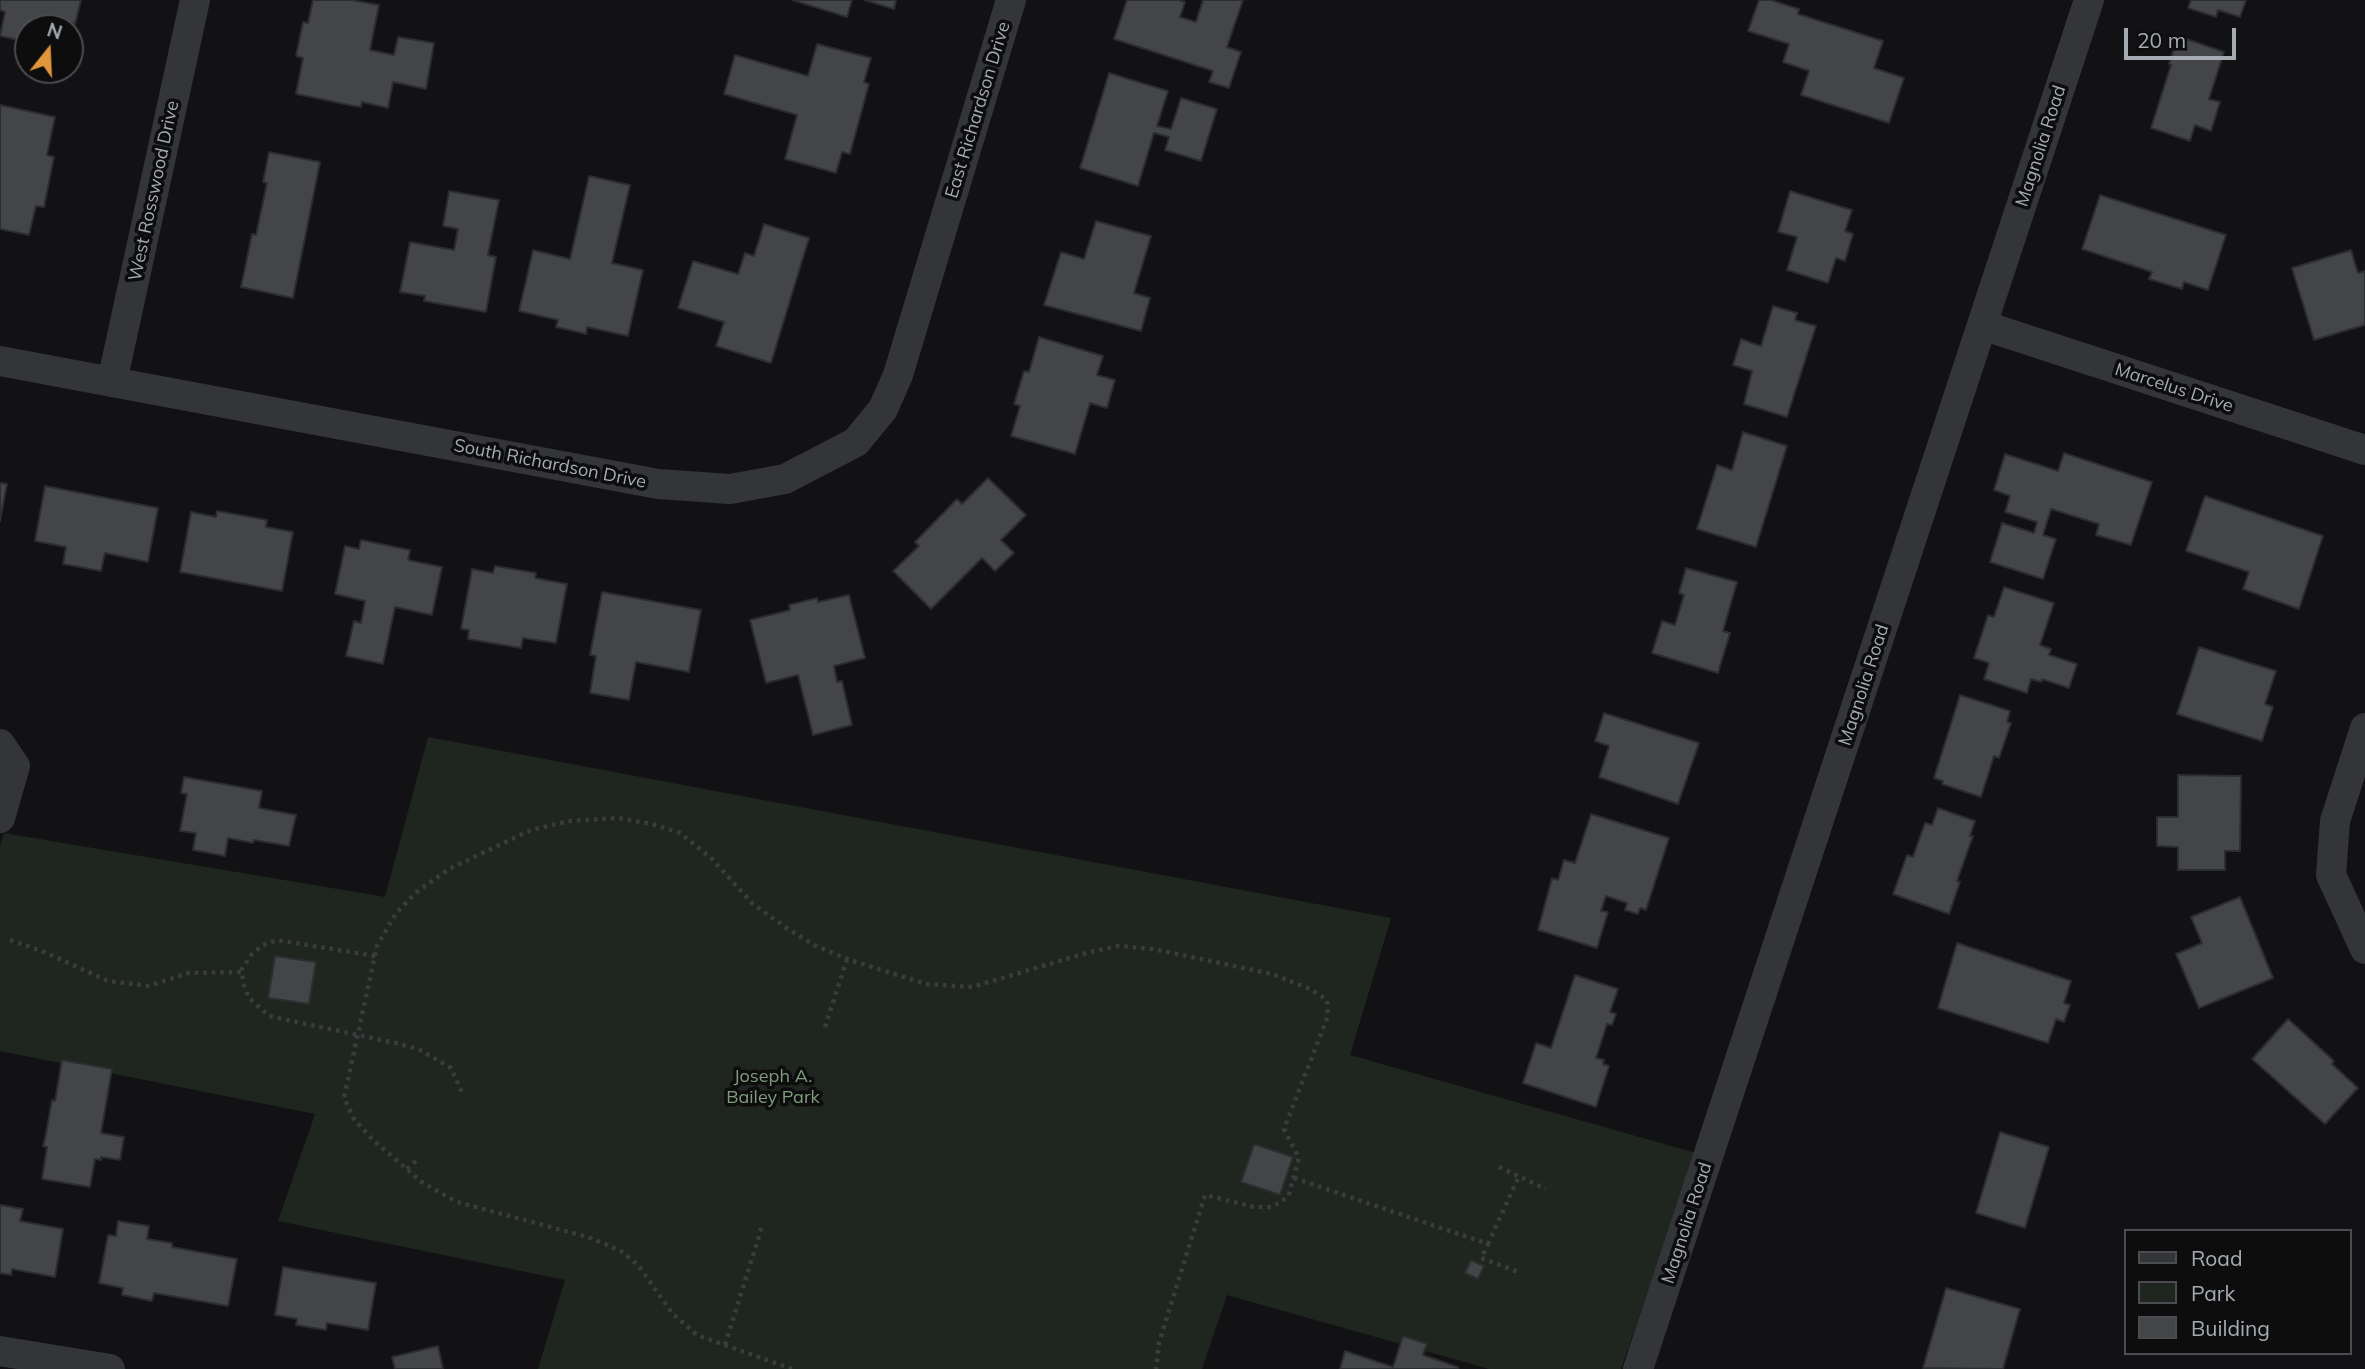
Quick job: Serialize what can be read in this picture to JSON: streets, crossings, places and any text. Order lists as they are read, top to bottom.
{
  "streets": {
    "street": [
      "East Richardson Drive",
      "Magnolia Road",
      "West Rosswood Drive",
      "Marcelus Drive",
      "South Richardson Drive"
    ]
  },
  "crossings": [
    ["East Richardson Drive", "South Richardson Drive"],
    ["Magnolia Road", "Marcelus Drive"],
    ["West Rosswood Drive", "South Richardson Drive"]
  ],
  "parks": ["Joseph A. Bailey Park"],
  "legend": ["Road", "Park", "Building"],
  "scale_bar": "20 m",
  "north": "top"
}
